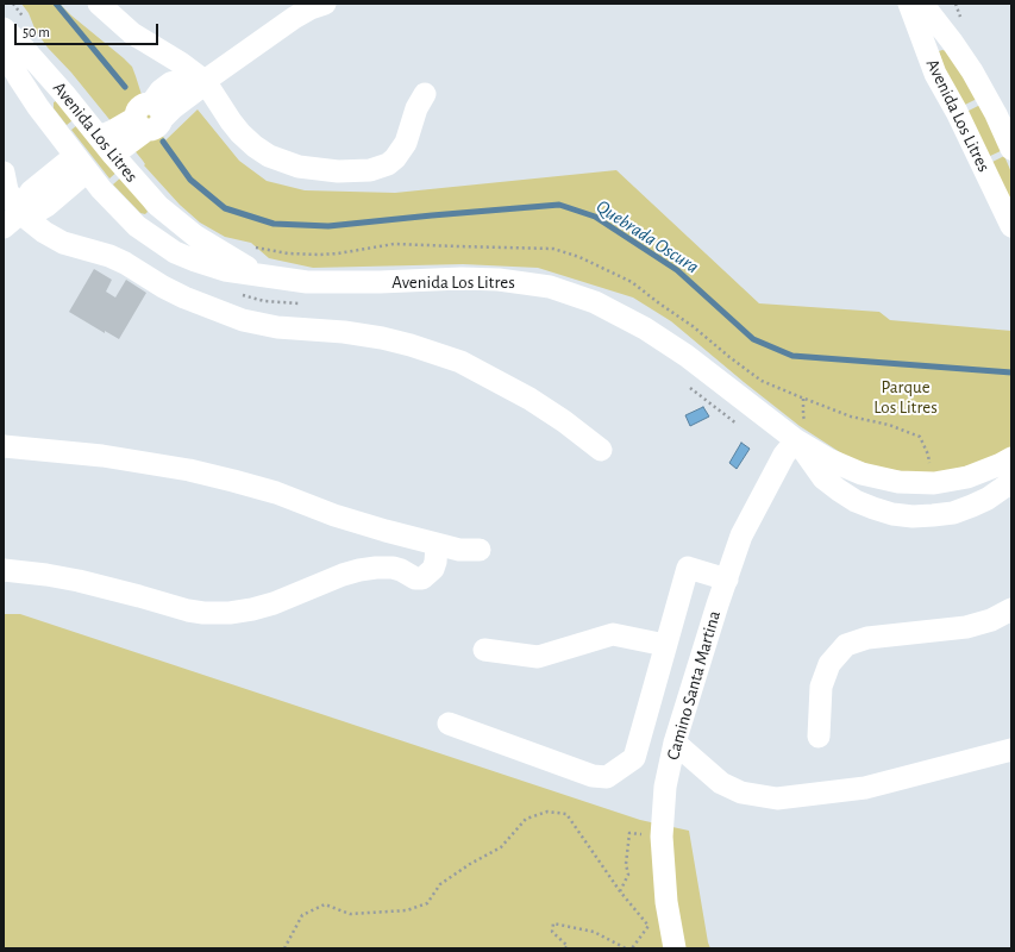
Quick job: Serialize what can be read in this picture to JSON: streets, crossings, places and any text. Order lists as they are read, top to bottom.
{
  "streets": {
    "street": ["Avenida Los Litres", "Camino Santa Martina"]
  },
  "crossings": [
    ["Avenida Los Litres", "Camino Santa Martina"]
  ],
  "water": ["Quebrada Oscura"],
  "parks": ["Parque Los Litres"],
  "scale_bar": "50 m"
}
